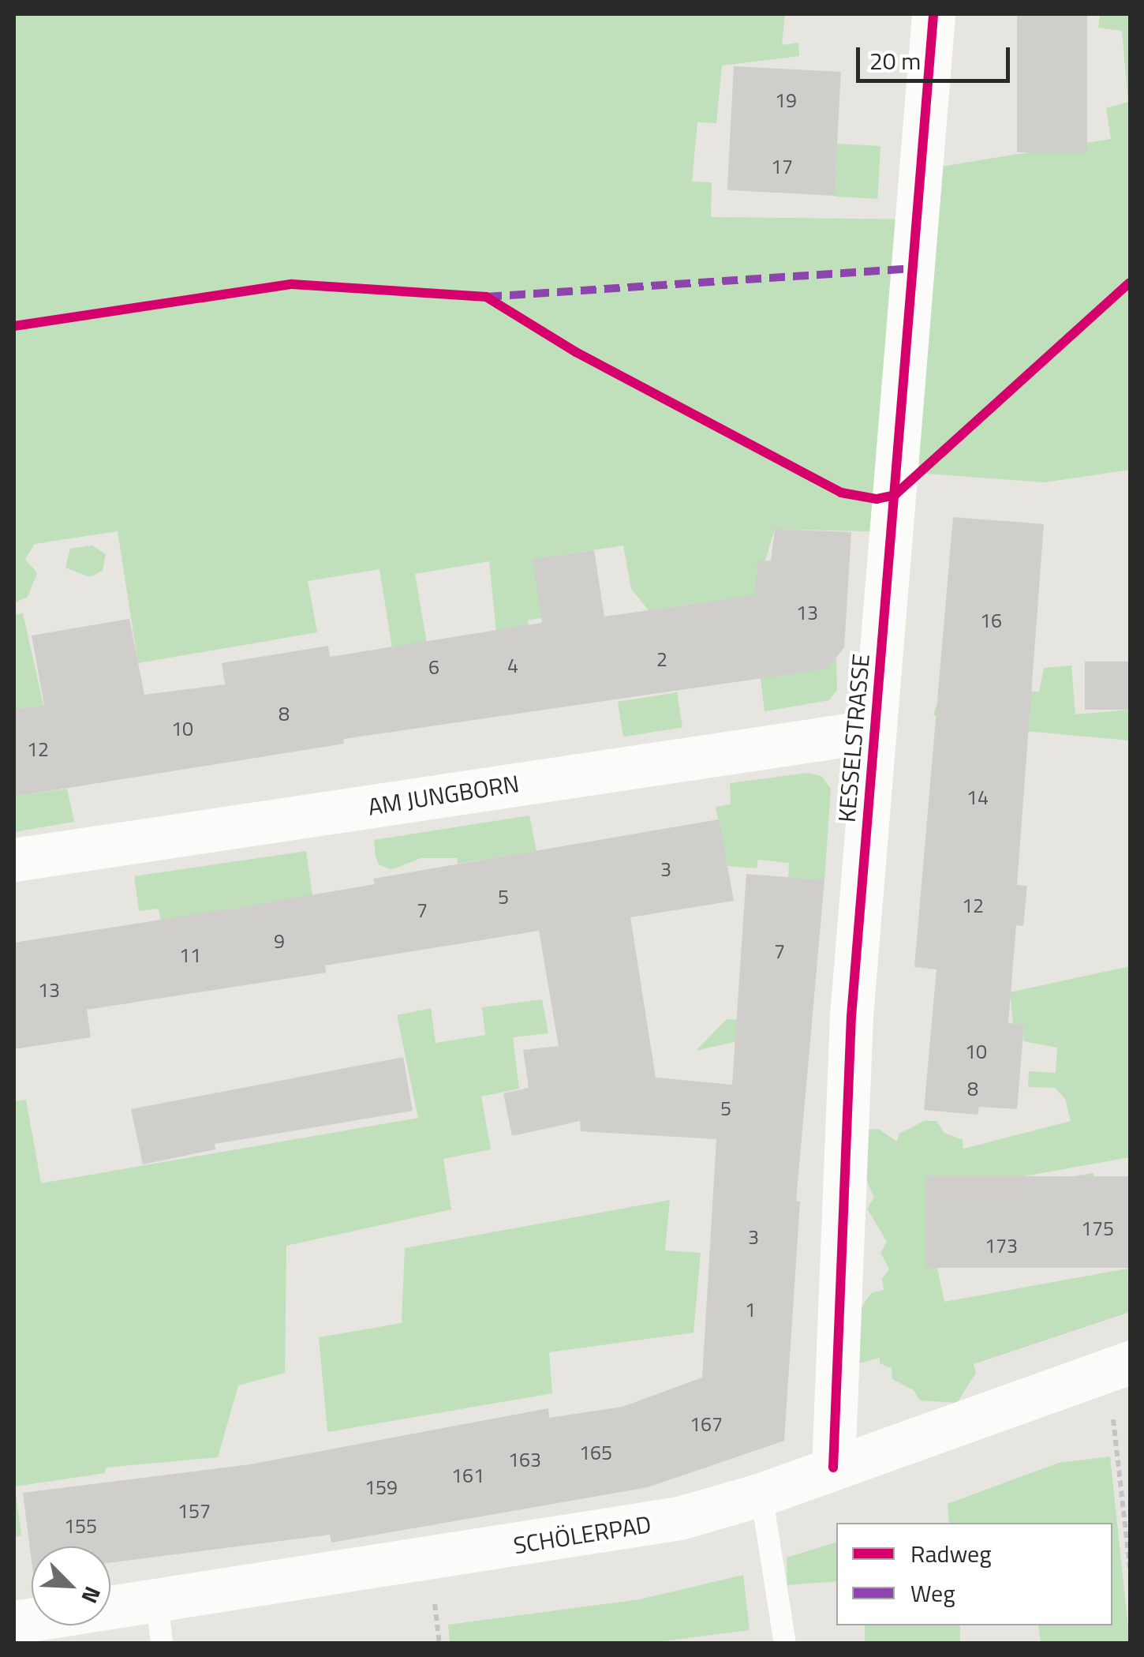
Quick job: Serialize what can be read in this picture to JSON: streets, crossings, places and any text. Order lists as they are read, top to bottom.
{
  "streets": {
    "street": ["KESSELSTRASSE", "AM JUNGBORN", "SCHÖLERPAD"]
  },
  "crossings": [
    ["KESSELSTRASSE", "AM JUNGBORN"],
    ["KESSELSTRASSE", "SCHÖLERPAD"]
  ],
  "house_numbers": [
    "19",
    "17",
    "13",
    "16",
    "2",
    "4",
    "6",
    "8",
    "10",
    "12",
    "14",
    "3",
    "5",
    "12",
    "7",
    "9",
    "7",
    "11",
    "13",
    "10",
    "8",
    "5",
    "175",
    "3",
    "173",
    "1",
    "167",
    "165",
    "163",
    "161",
    "159",
    "157",
    "155"
  ],
  "legend": ["Radweg", "Weg"],
  "scale_bar": "20 m",
  "north": "bottom right"
}
